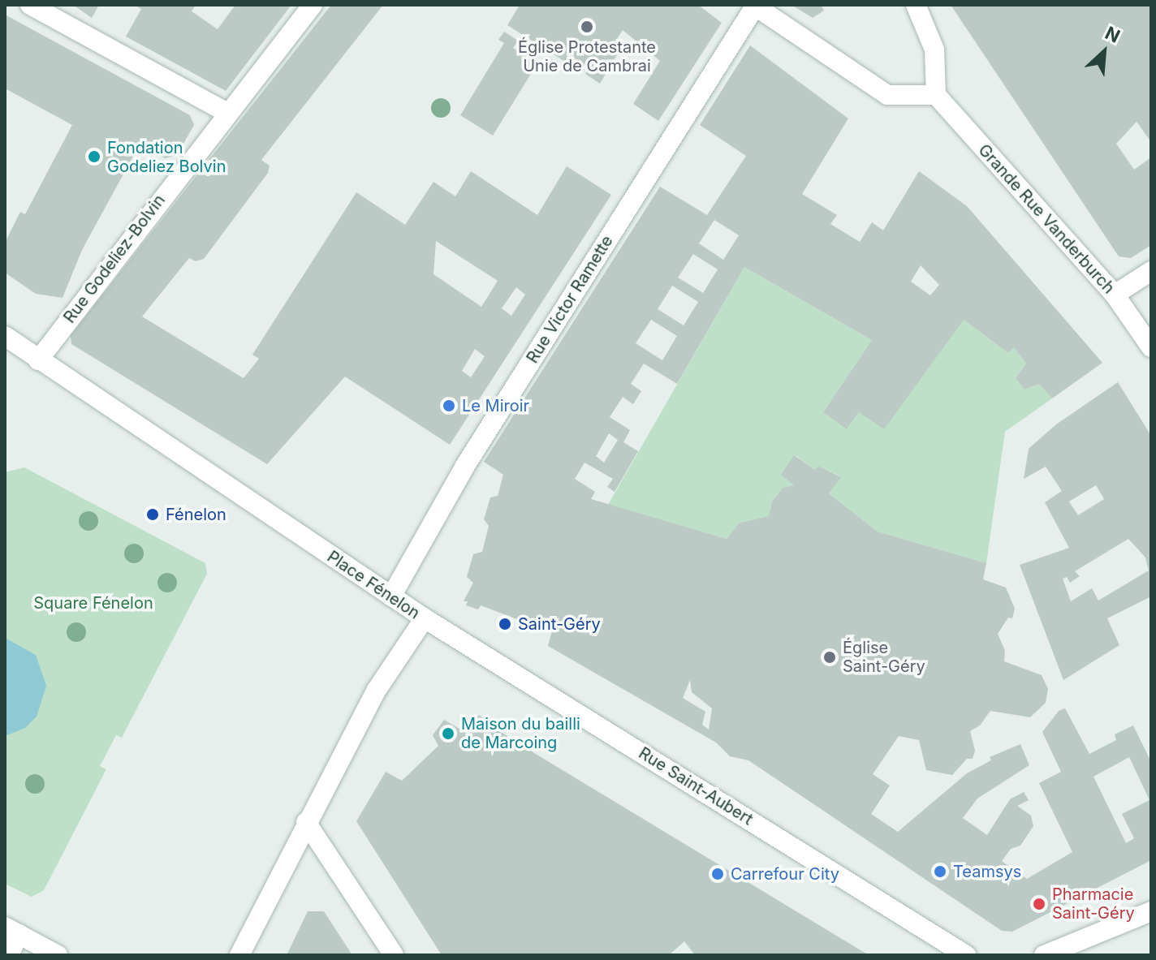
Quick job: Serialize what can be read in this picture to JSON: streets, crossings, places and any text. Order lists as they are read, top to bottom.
{
  "streets": {
    "street": [
      "Grande Rue Vanderburch",
      "Rue Godeliez-Bolvin",
      "Rue Victor Ramette",
      "Place Fénelon",
      "Rue Saint-Aubert"
    ]
  },
  "crossings": [
    ["Rue Godeliez-Bolvin", "Place Fénelon"],
    ["Rue Victor Ramette", "Place Fénelon"],
    ["Place Fénelon", "Rue Saint-Aubert"]
  ],
  "parks": ["Square Fénelon"],
  "places": [
    "Église Protestante Unie de Cambrai",
    "Fondation Godeliez Bolvin",
    "Le Miroir",
    "Fénelon",
    "Saint-Géry",
    "Église Saint-Géry",
    "Maison du bailli de Marcoing",
    "Teamsys",
    "Carrefour City",
    "Pharmacie Saint-Géry"
  ],
  "north": "top right"
}
